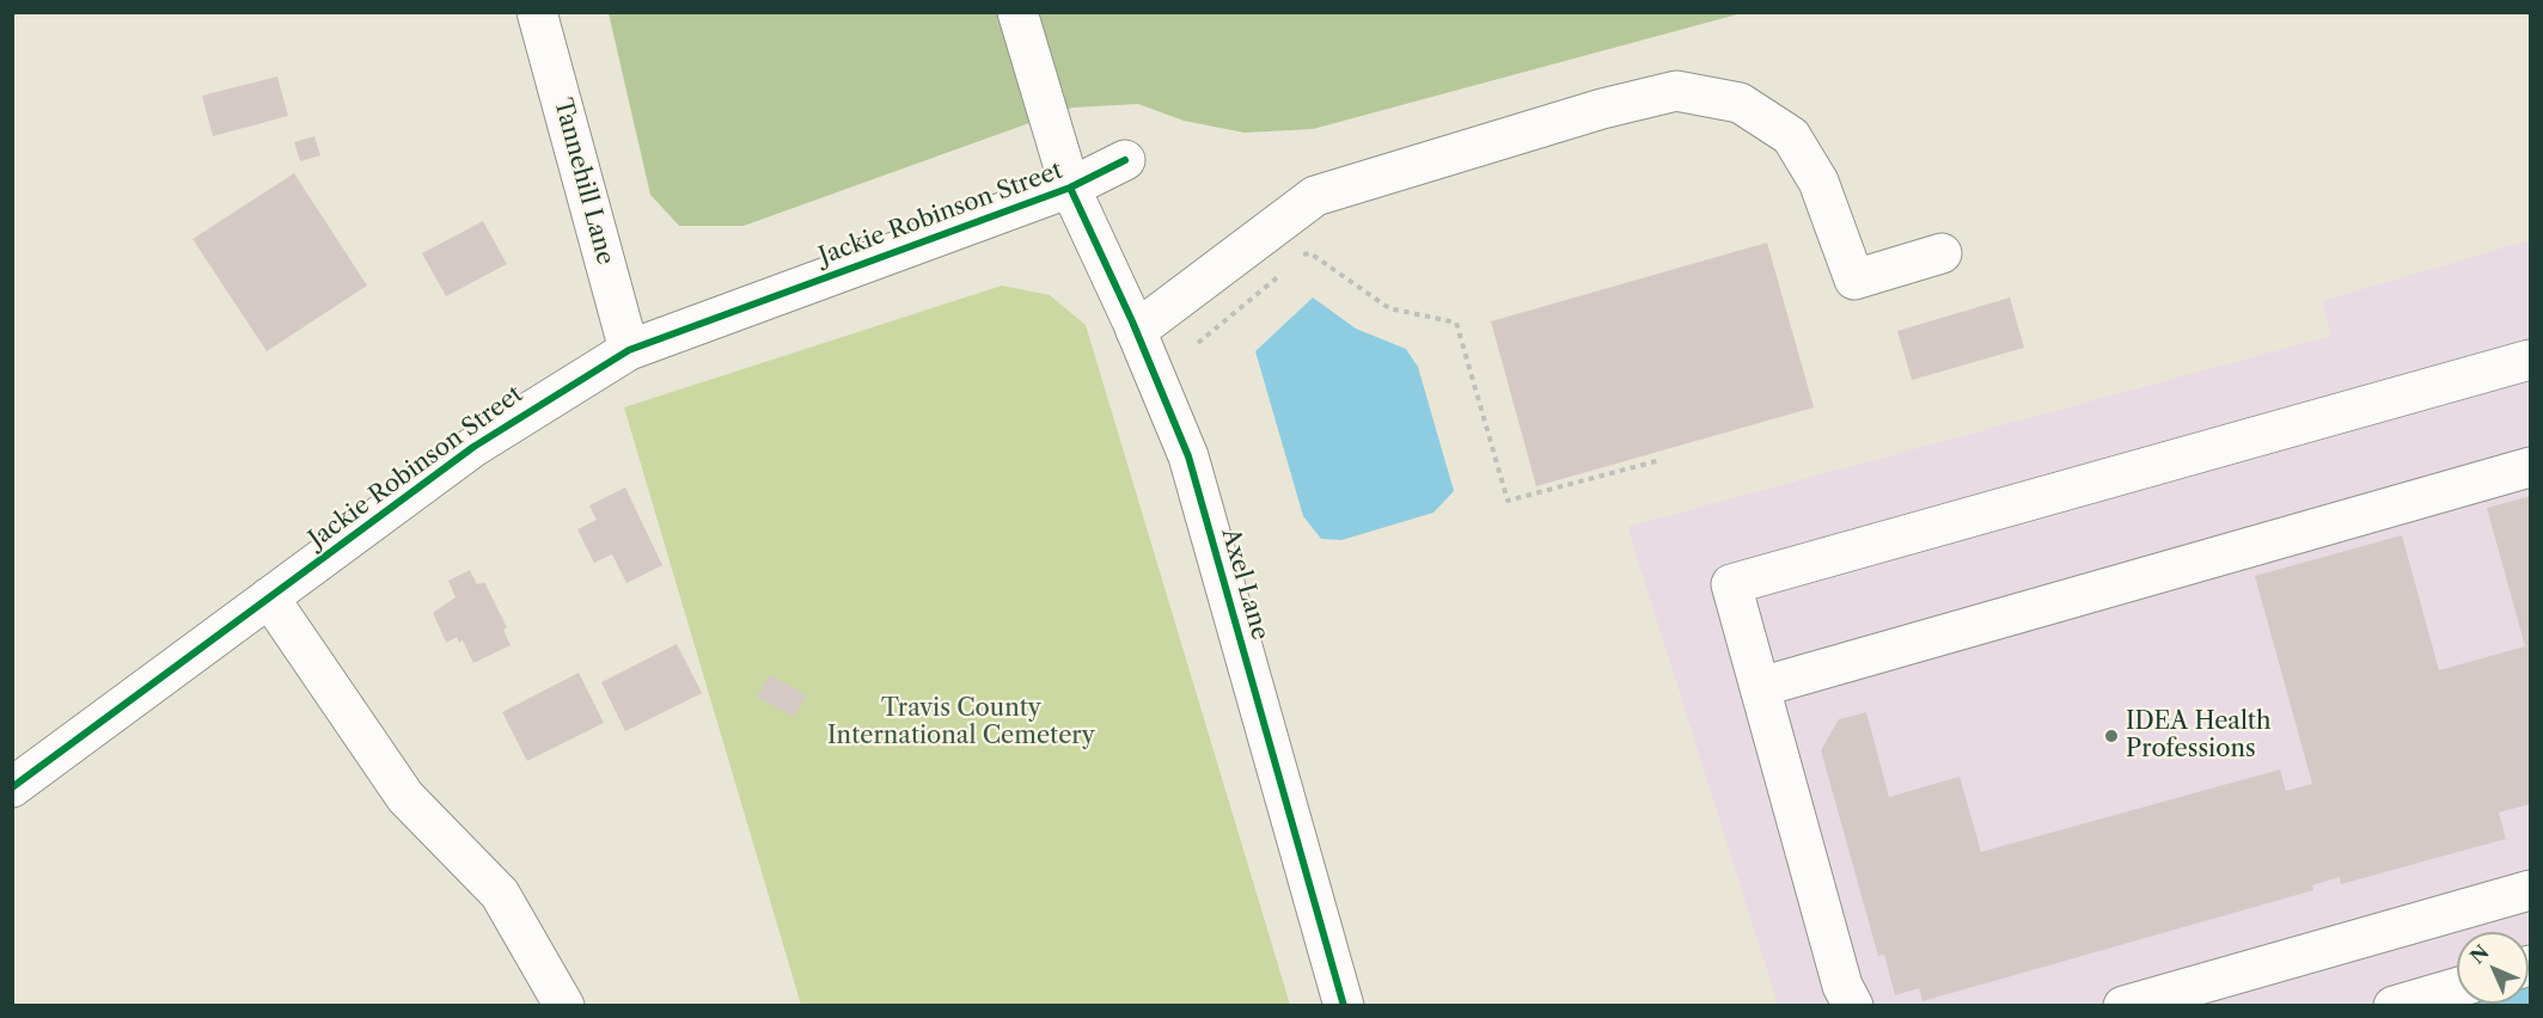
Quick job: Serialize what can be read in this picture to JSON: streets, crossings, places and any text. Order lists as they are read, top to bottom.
{
  "streets": {
    "street": ["Tannehill Lane", "Jackie Robinson Street", "Axel Lane"]
  },
  "crossings": [
    ["Tannehill Lane", "Jackie Robinson Street"],
    ["Jackie Robinson Street", "Axel Lane"]
  ],
  "parks": ["Travis County International Cemetery"],
  "places": ["IDEA Health Professions"],
  "north": "top left"
}
